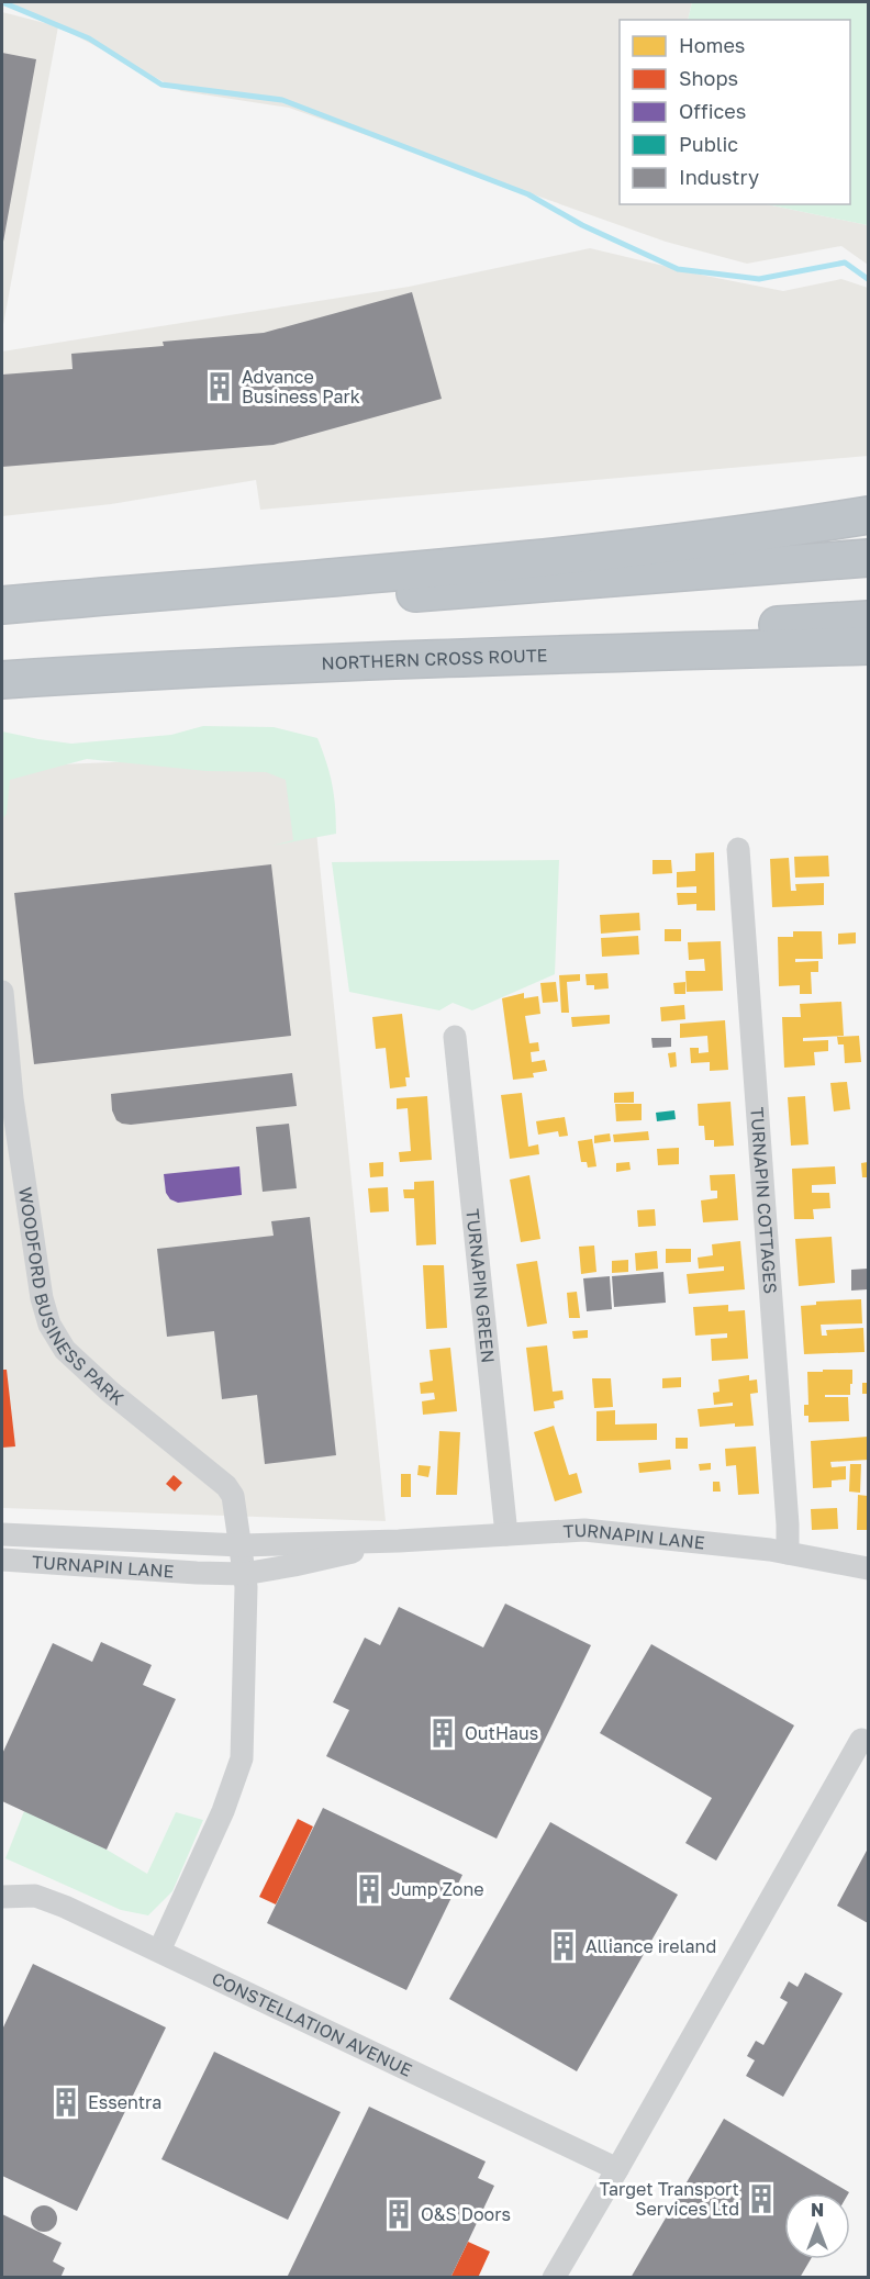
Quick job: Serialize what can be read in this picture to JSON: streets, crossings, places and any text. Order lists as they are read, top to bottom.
{
  "streets": {
    "highway": ["NORTHERN CROSS ROUTE"],
    "street": [
      "TURNAPIN COTTAGES",
      "TURNAPIN GREEN",
      "WOODFORD BUSINESS PARK",
      "TURNAPIN LANE",
      "CONSTELLATION AVENUE"
    ]
  },
  "crossings": [
    ["TURNAPIN COTTAGES", "TURNAPIN LANE"],
    ["TURNAPIN GREEN", "TURNAPIN LANE"],
    ["WOODFORD BUSINESS PARK", "TURNAPIN LANE"],
    ["WOODFORD BUSINESS PARK", "CONSTELLATION AVENUE"]
  ],
  "places": {
    "building": [
      "Advance Business Park",
      "OutHaus",
      "Jump Zone",
      "Alliance ireland",
      "Essentra",
      "Target Transport Services Ltd",
      "O&S Doors"
    ]
  },
  "legend": [
    "Homes",
    "Shops",
    "Offices",
    "Public",
    "Industry"
  ],
  "north": "top"
}
